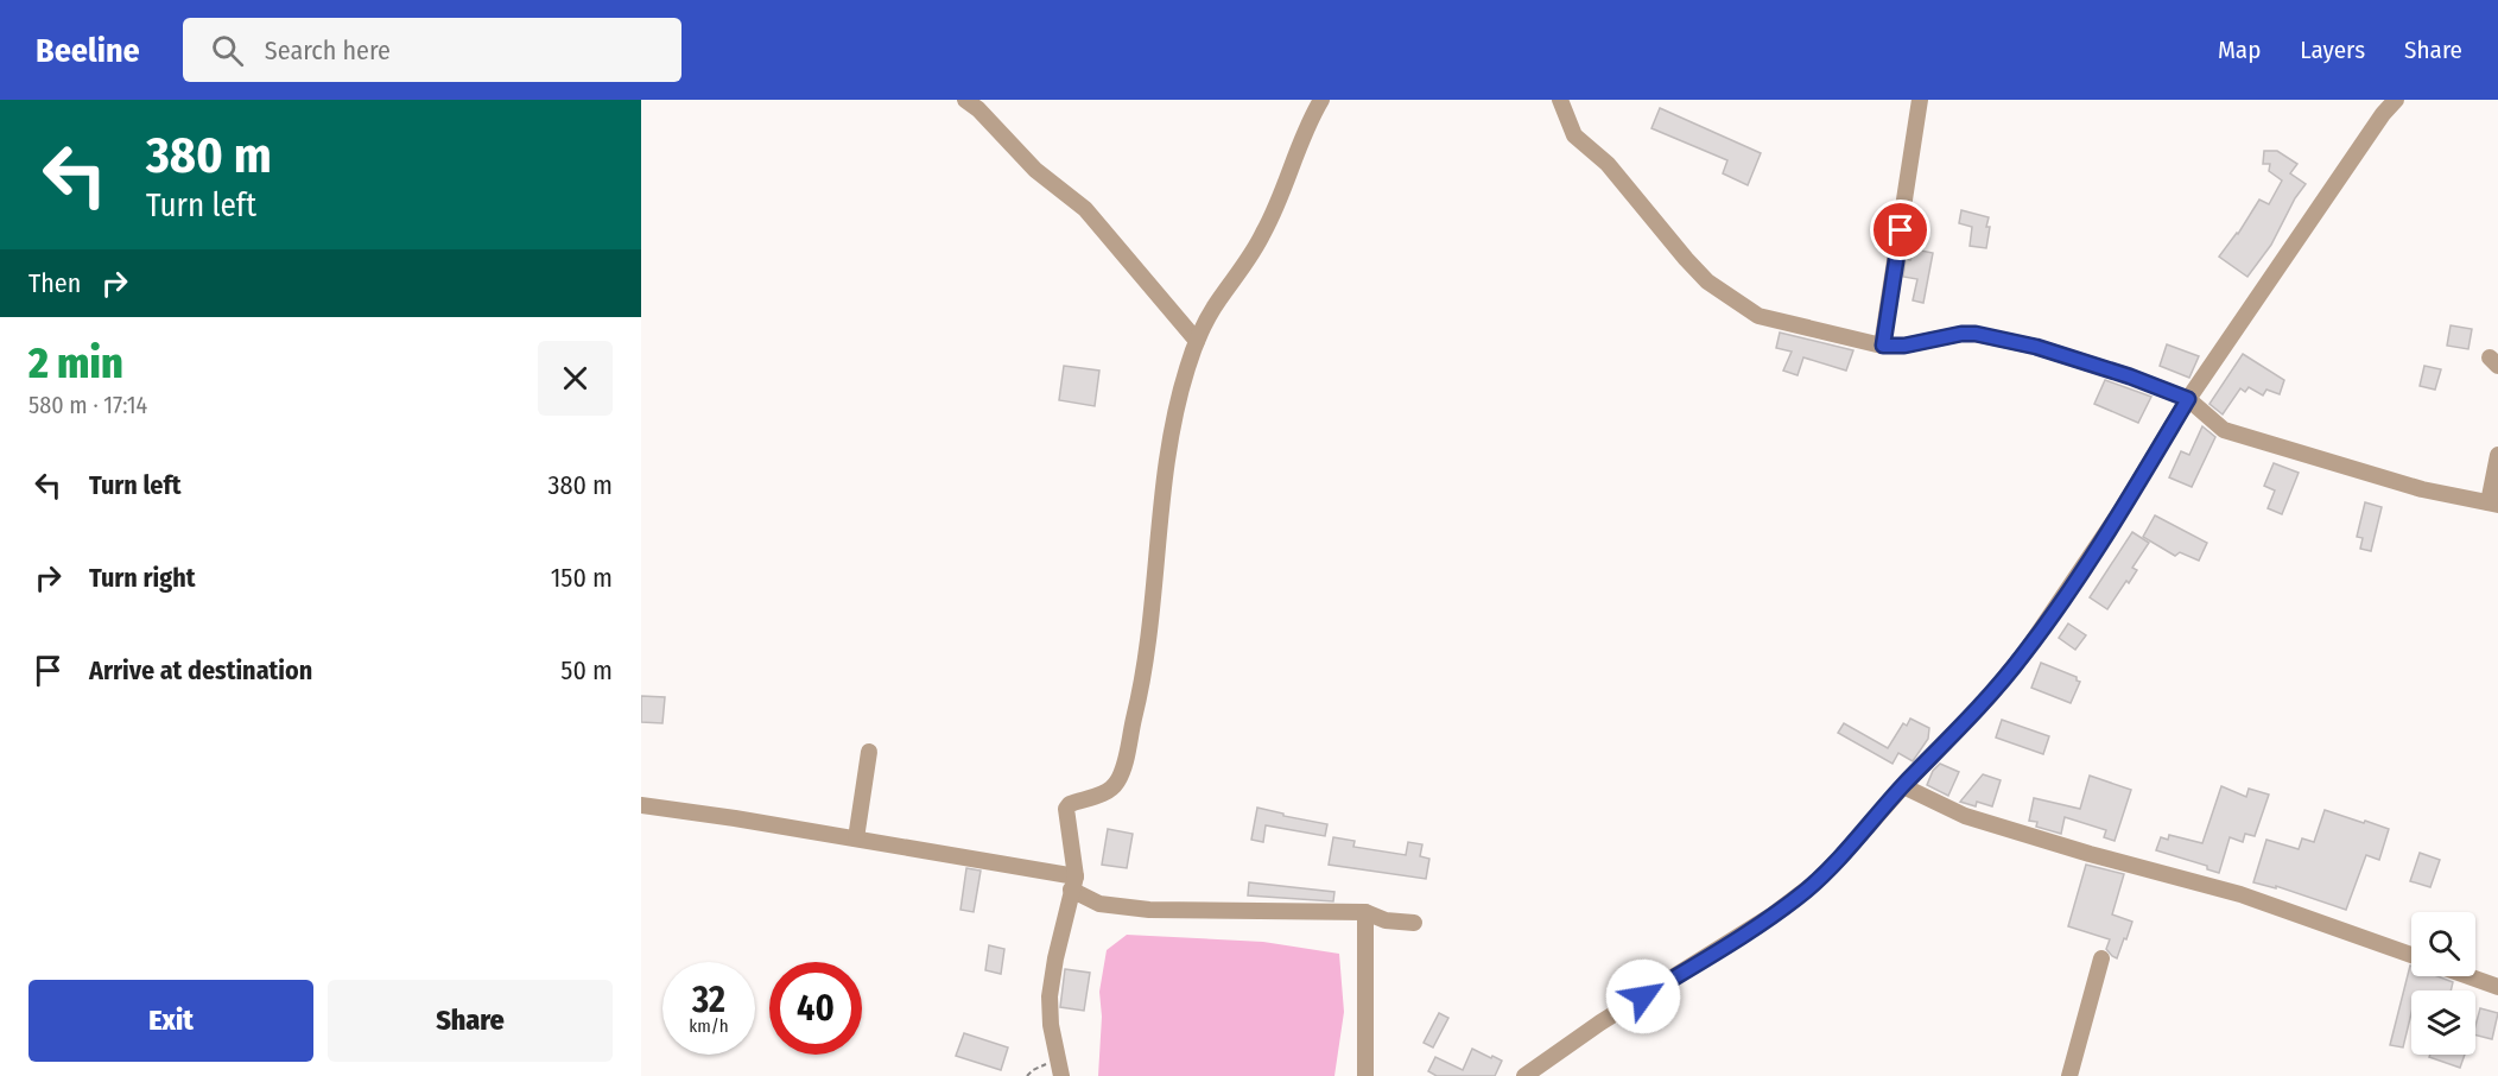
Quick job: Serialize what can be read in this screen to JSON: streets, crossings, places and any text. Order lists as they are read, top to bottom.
{
  "page": {
    "header": "Beeline",
    "search": "Search here",
    "nav": ["Map", "Layers", "Share"],
    "turn": ["380 m", "Turn left"],
    "then": "Then",
    "heading": ["2 min", "580 m · 17:14"],
    "list": [
      {
        "name": "Turn left",
        "value": "380 m"
      },
      {
        "name": "Turn right",
        "value": "150 m"
      },
      {
        "name": "Arrive at destination",
        "value": "50 m"
      }
    ],
    "speed": "32 km/h",
    "limit": "40",
    "buttons": ["Exit", "Share"]
  }
}
